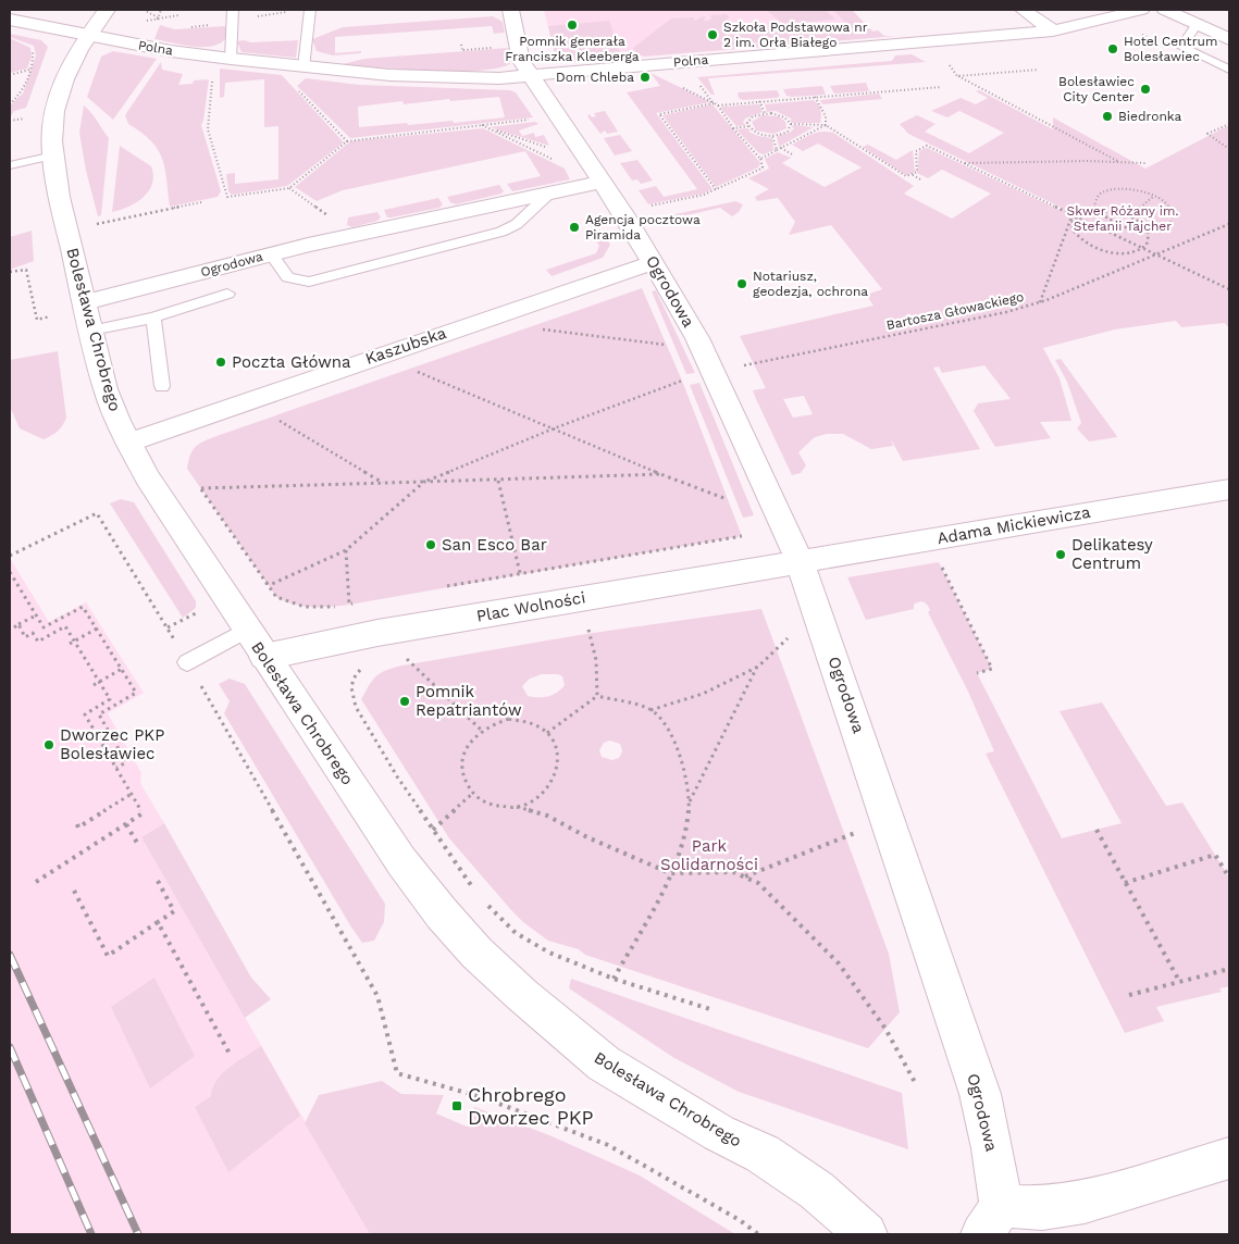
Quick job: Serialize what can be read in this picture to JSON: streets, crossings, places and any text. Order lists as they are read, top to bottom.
{
  "streets": {
    "street": [
      "Polna",
      "Ogrodowa",
      "Bolesława Chrobrego",
      "Kaszubska",
      "Adama Mickiewicza",
      "Plac Wolności"
    ],
    "path": ["Bartosza Głowackiego"]
  },
  "crossings": [
    ["Polna", "Ogrodowa"],
    ["Polna", "Bolesława Chrobrego"],
    ["Ogrodowa", "Bolesława Chrobrego"],
    ["Ogrodowa", "Kaszubska"],
    ["Ogrodowa", "Adama Mickiewicza"],
    ["Ogrodowa", "Plac Wolności"],
    ["Bolesława Chrobrego", "Kaszubska"],
    ["Bolesława Chrobrego", "Plac Wolności"],
    ["Adama Mickiewicza", "Plac Wolności"]
  ],
  "parks": ["Skwer Różany im. Stefanii Tajcher", "Park Solidarności"],
  "places": {
    "other": [
      "Pomnik generała Franciszka Kleeberga",
      "Szkoła Podstawowa nr 2 im. Orła Białego",
      "Hotel Centrum Bolesławiec",
      "Dom Chleba",
      "Bolesławiec City Center",
      "Biedronka",
      "Agencja pocztowa Piramida",
      "Notariusz, geodezja, ochrona",
      "Poczta Główna",
      "San Esco Bar",
      "Delikatesy Centrum",
      "Pomnik Repatriantów",
      "Dworzec PKP Bolesławiec"
    ],
    "transit": ["Chrobrego Dworzec PKP"]
  }
}
